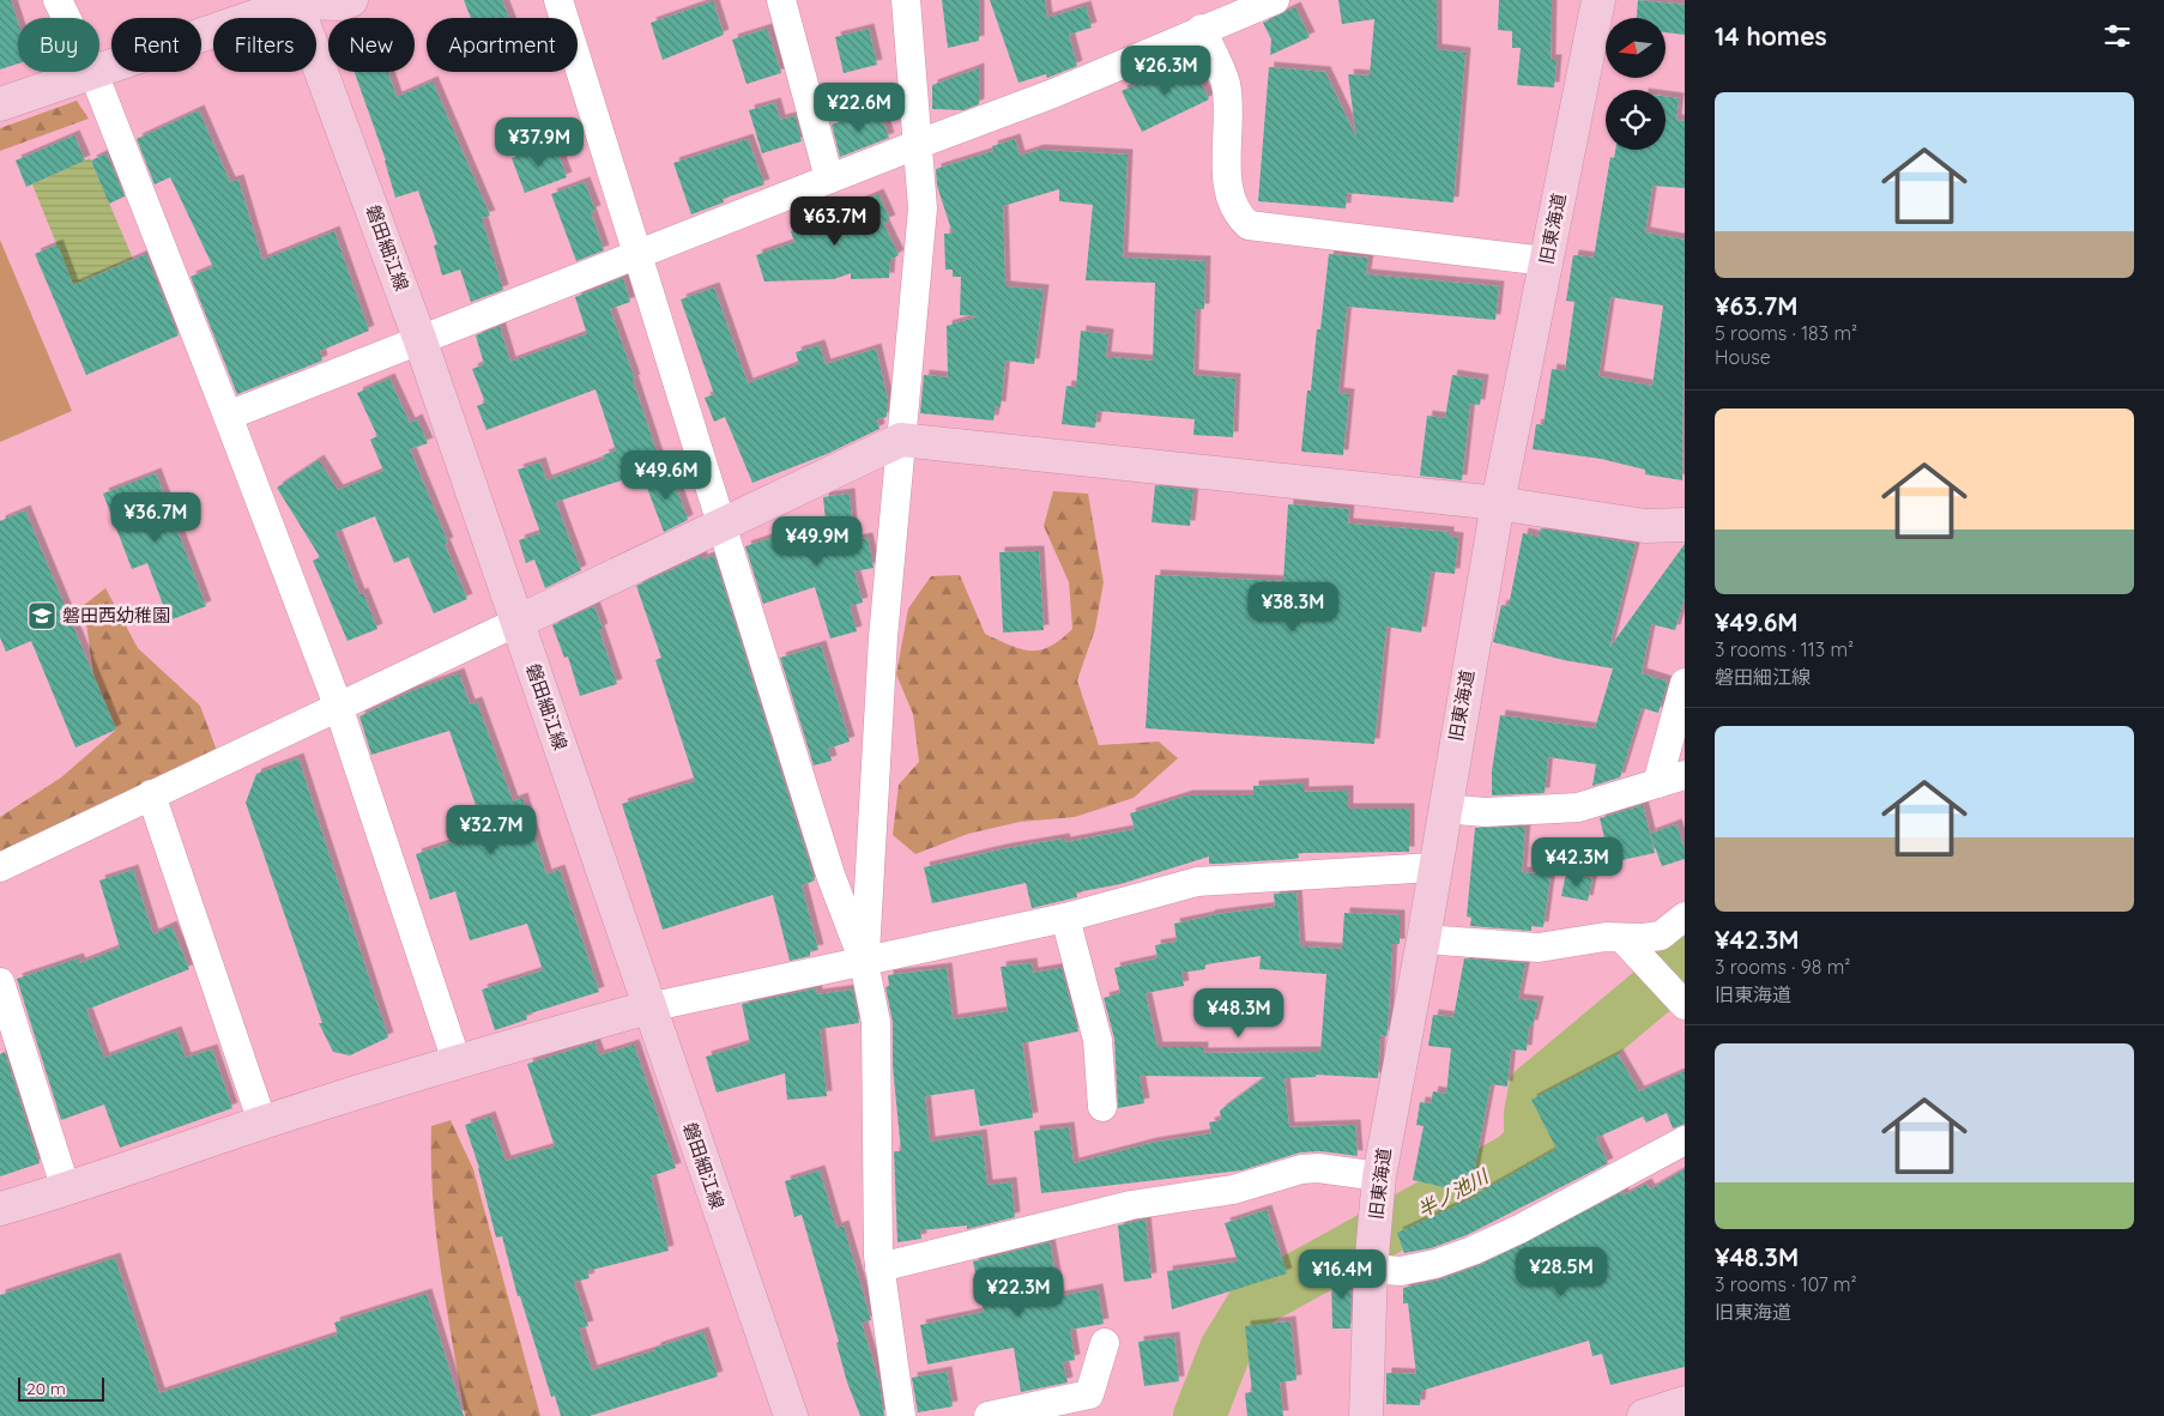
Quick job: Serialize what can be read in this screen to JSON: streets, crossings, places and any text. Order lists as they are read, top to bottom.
{
  "streets": {
    "street": ["旧東海道", "磐田細江線"]
  },
  "water": ["半ノ池川"],
  "places": {
    "school or university": ["磐田西幼稚園"]
  },
  "scale_bar": "20 m",
  "north": "left",
  "page": {
    "heading": "14 homes",
    "chip": [
      "Buy",
      "Rent",
      "Filters",
      "New",
      "Apartment"
    ],
    "price": [
      "¥26.3M",
      "¥22.6M",
      "¥37.9M",
      "¥63.7M",
      "¥49.6M",
      "¥36.7M",
      "¥49.9M",
      "¥38.3M",
      "¥32.7M",
      "¥42.3M",
      "¥48.3M",
      "¥28.5M",
      "¥16.4M",
      "¥22.3M"
    ],
    "list": [
      {
        "name": "¥63.7M",
        "note": "5 rooms · 183 m² · House"
      },
      {
        "name": "¥49.6M",
        "note": "3 rooms · 113 m² · 磐田細江線"
      },
      {
        "name": "¥42.3M",
        "note": "3 rooms · 98 m² · 旧東海道"
      },
      {
        "name": "¥48.3M",
        "note": "3 rooms · 107 m² · 旧東海道"
      }
    ],
    "scale": "20 m"
  }
}
